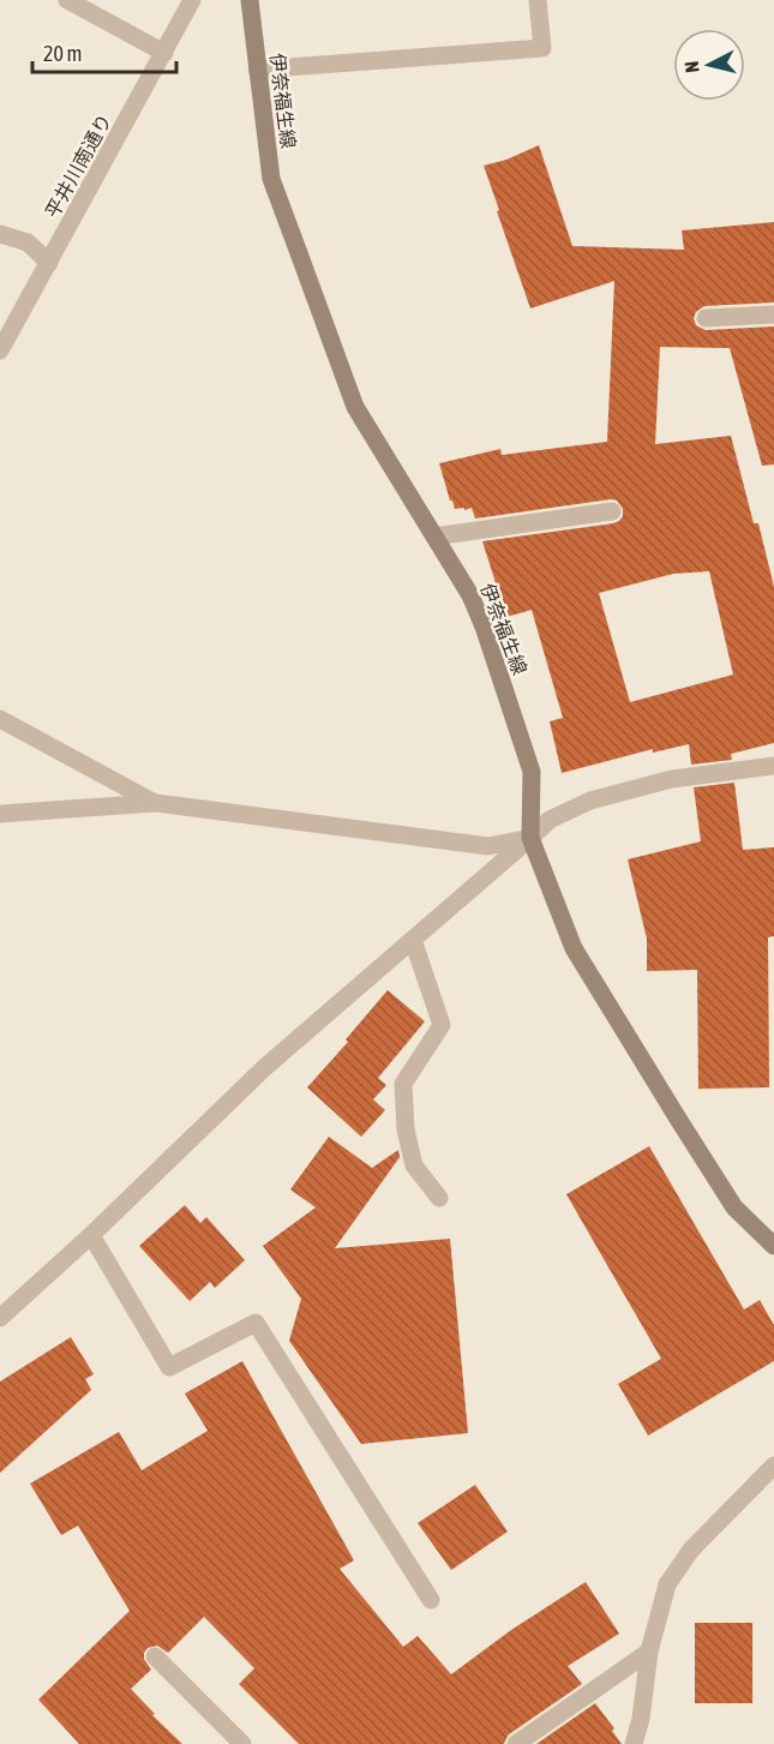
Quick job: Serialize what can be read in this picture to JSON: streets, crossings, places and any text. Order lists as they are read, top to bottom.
{
  "streets": {
    "main road": ["伊奈福生線"],
    "street": ["平井川南通り"]
  },
  "scale_bar": "20 m",
  "north": "left"
}
